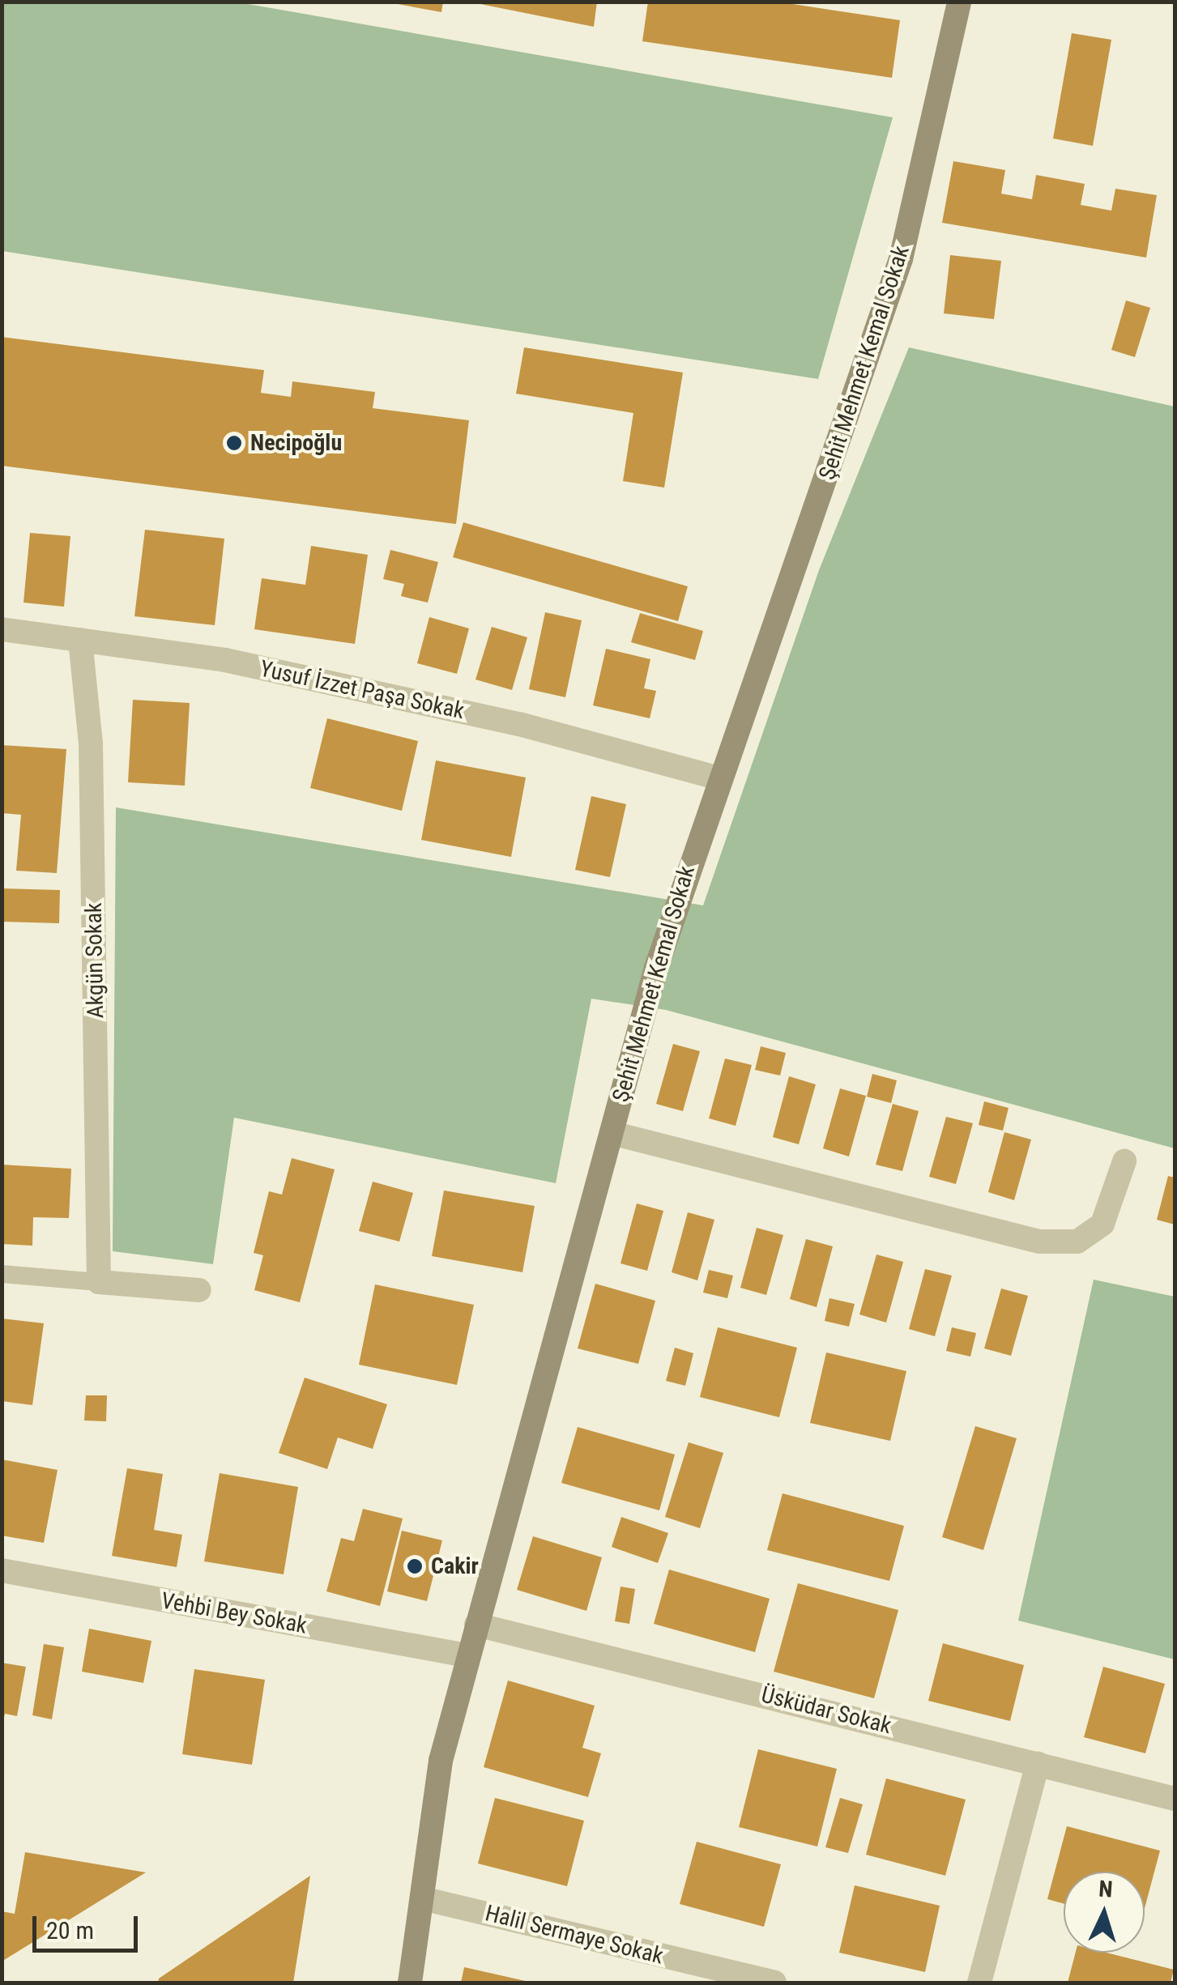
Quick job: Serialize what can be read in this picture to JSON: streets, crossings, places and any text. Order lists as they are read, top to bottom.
{
  "streets": {
    "street": [
      "Şehit Mehmet Kemal Sokak",
      "Yusuf İzzet Paşa Sokak",
      "Akgün Sokak",
      "Vehbi Bey Sokak",
      "Üsküdar Sokak",
      "Halil Sermaye Sokak"
    ]
  },
  "crossings": [
    ["Şehit Mehmet Kemal Sokak", "Yusuf İzzet Paşa Sokak"],
    ["Şehit Mehmet Kemal Sokak", "Vehbi Bey Sokak"],
    ["Şehit Mehmet Kemal Sokak", "Üsküdar Sokak"],
    ["Şehit Mehmet Kemal Sokak", "Halil Sermaye Sokak"],
    ["Yusuf İzzet Paşa Sokak", "Akgün Sokak"]
  ],
  "places": ["Necipoğlu", "Cakir"],
  "scale_bar": "20 m",
  "north": "top"
}
